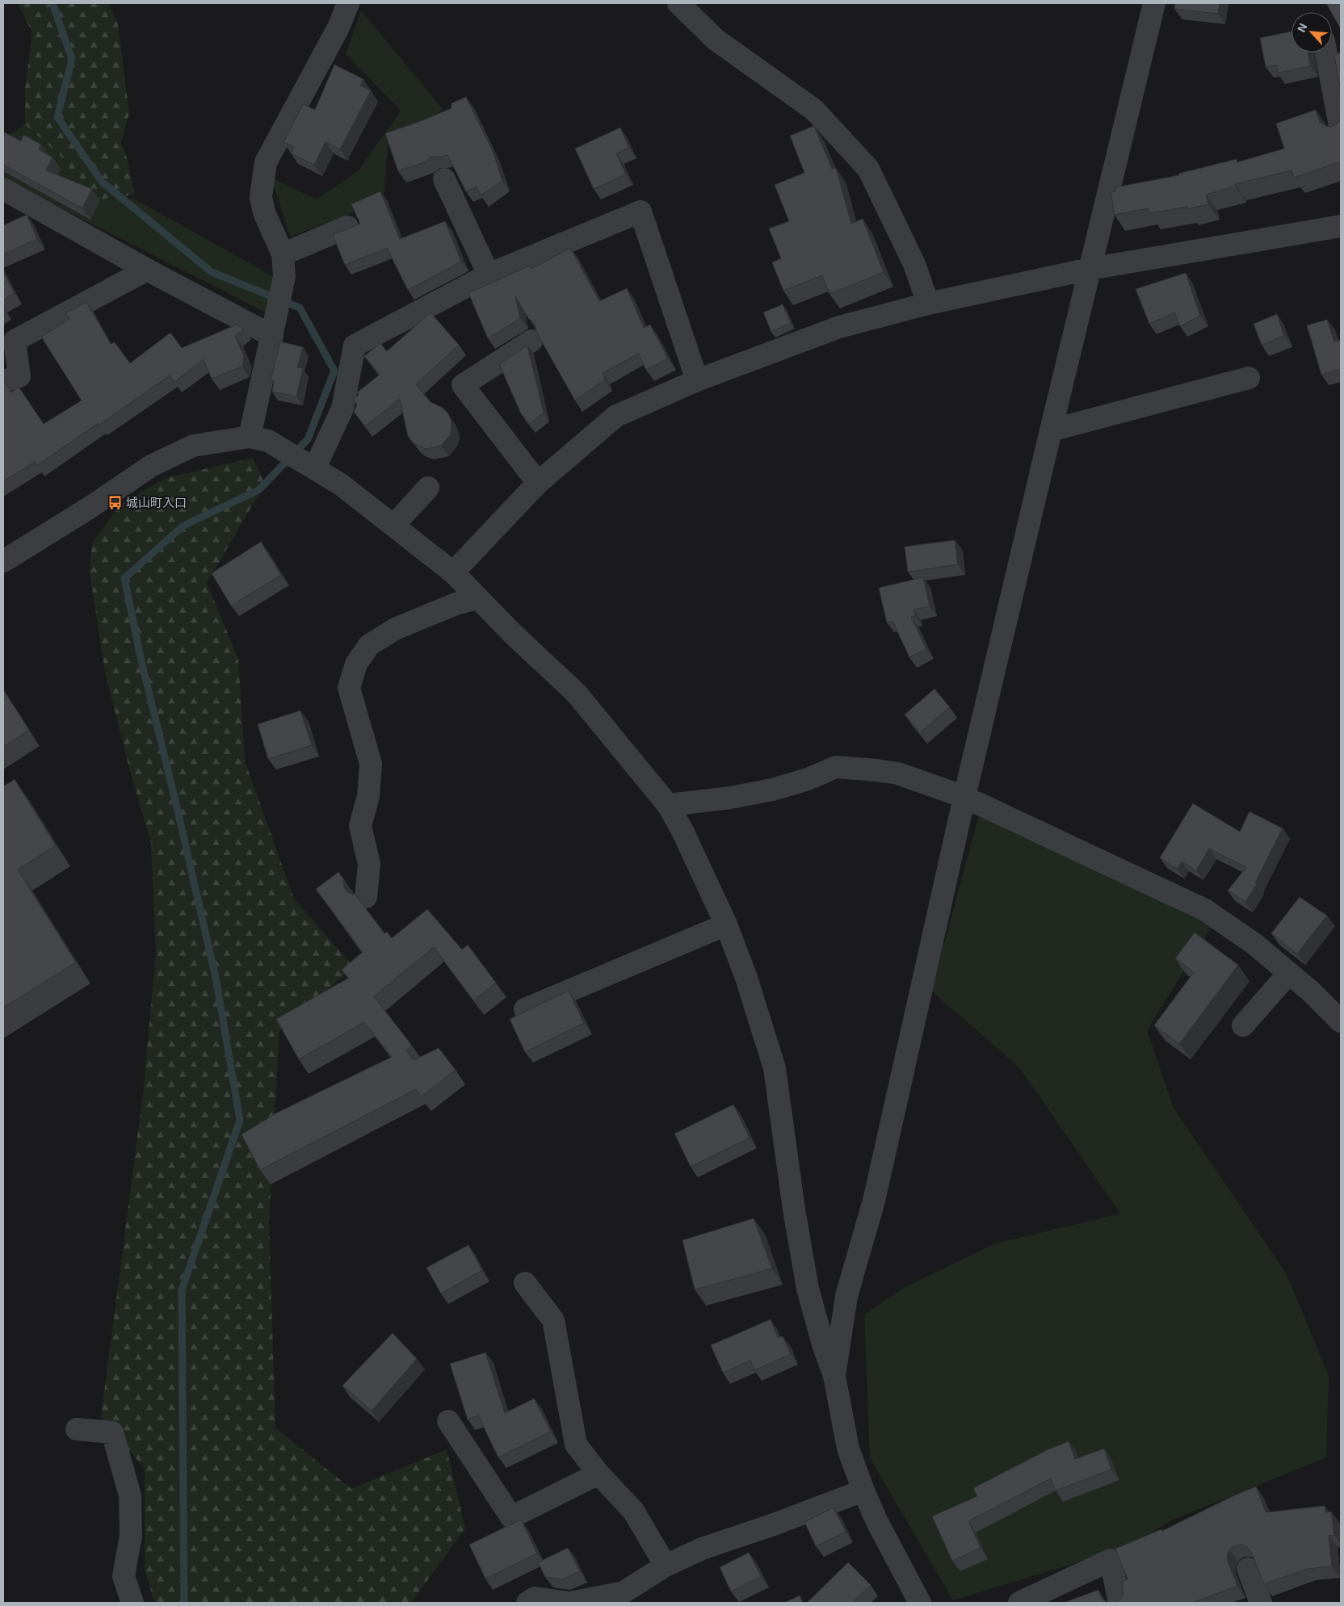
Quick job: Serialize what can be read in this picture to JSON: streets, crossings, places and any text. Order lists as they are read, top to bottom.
{
  "places": {
    "bus stop": ["城山町入口"]
  },
  "north": "top left"
}
